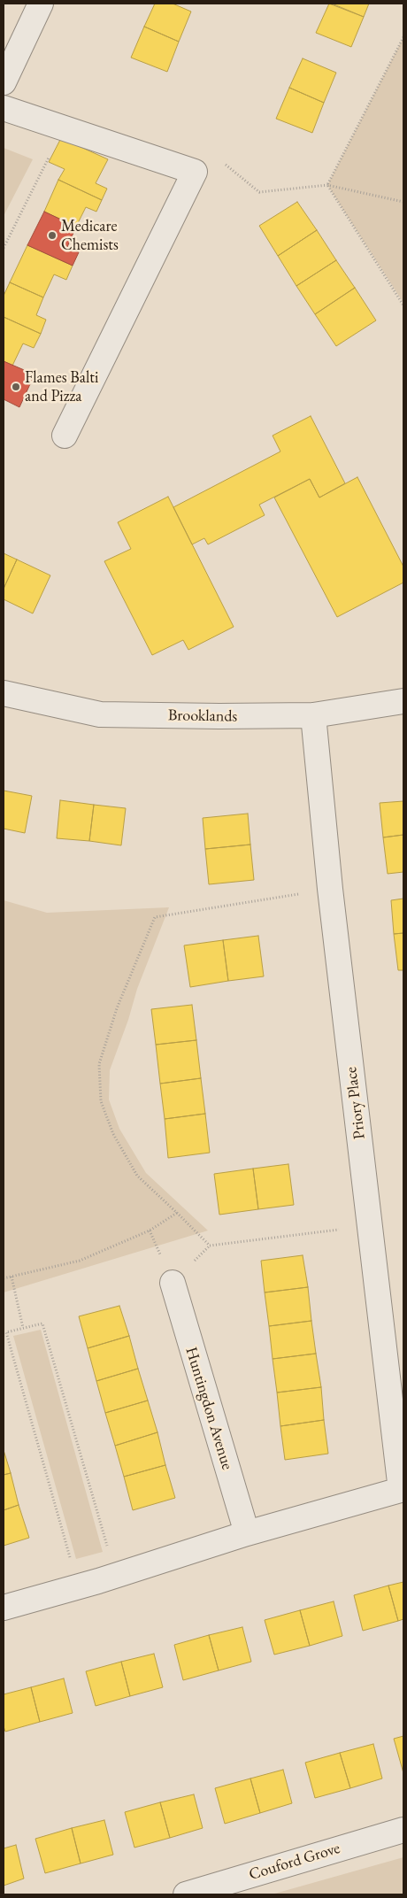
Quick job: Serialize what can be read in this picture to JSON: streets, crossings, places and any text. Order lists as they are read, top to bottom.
{
  "streets": {
    "street": [
      "Brooklands",
      "Priory Place",
      "Huntingdon Avenue",
      "Couford Grove"
    ]
  },
  "crossings": [
    ["Brooklands", "Priory Place"]
  ],
  "places": ["Medicare Chemists", "Flames Balti and Pizza"]
}
